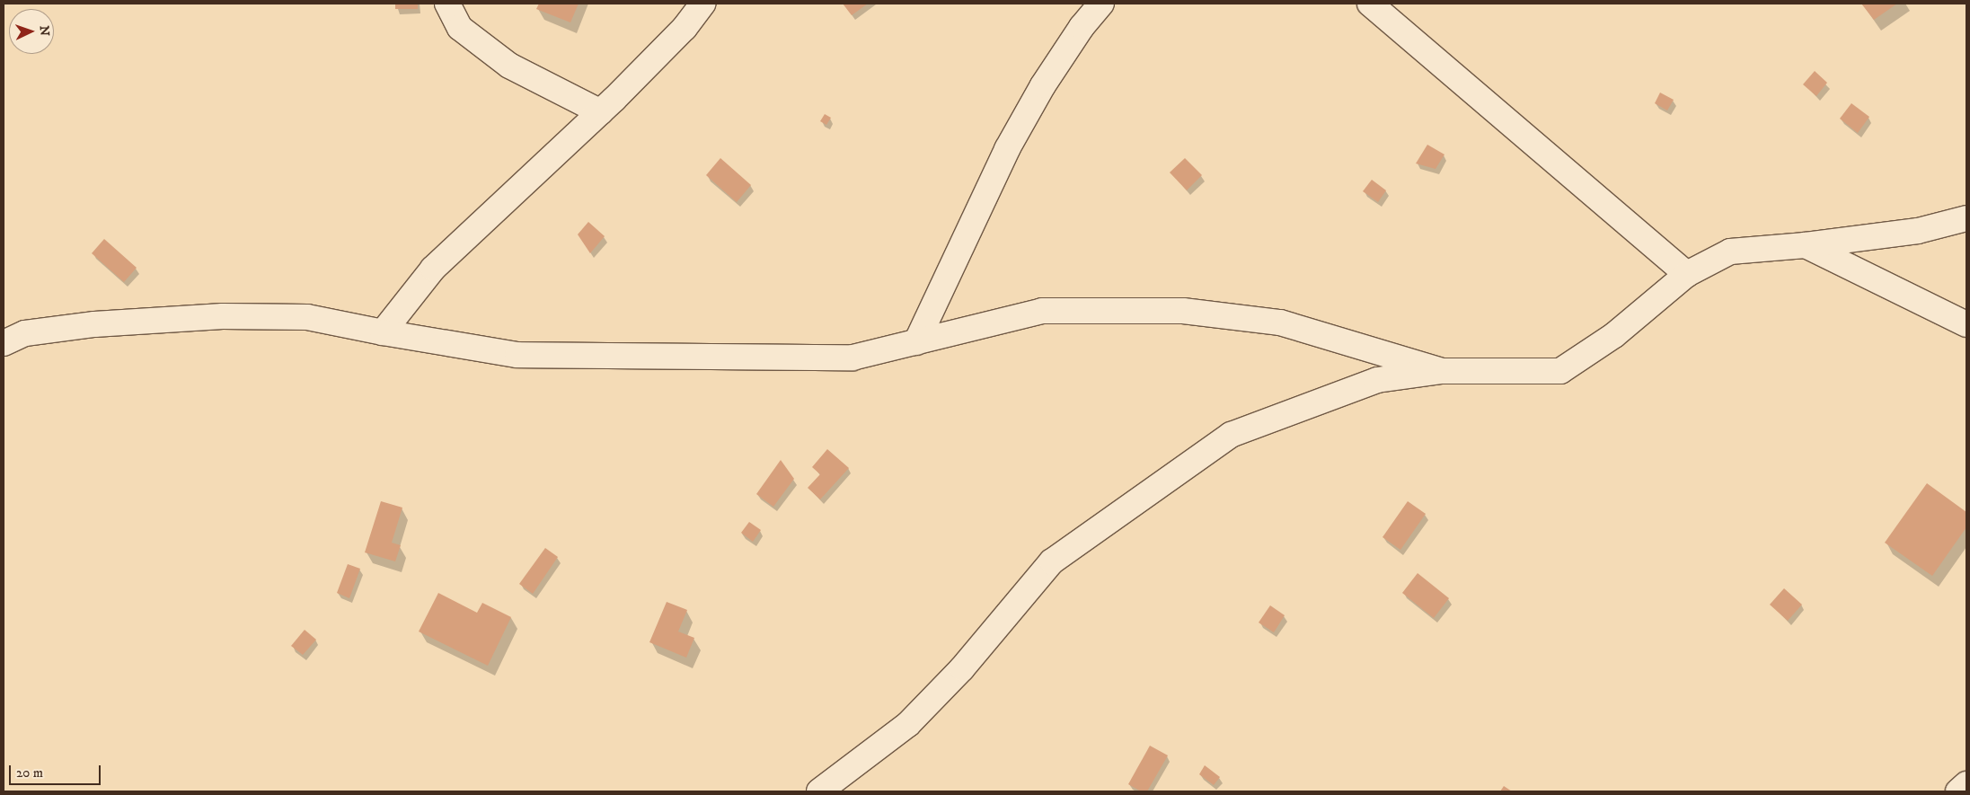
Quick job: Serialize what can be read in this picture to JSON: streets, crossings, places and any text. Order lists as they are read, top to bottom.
{
  "scale_bar": "20 m",
  "north": "right"
}
